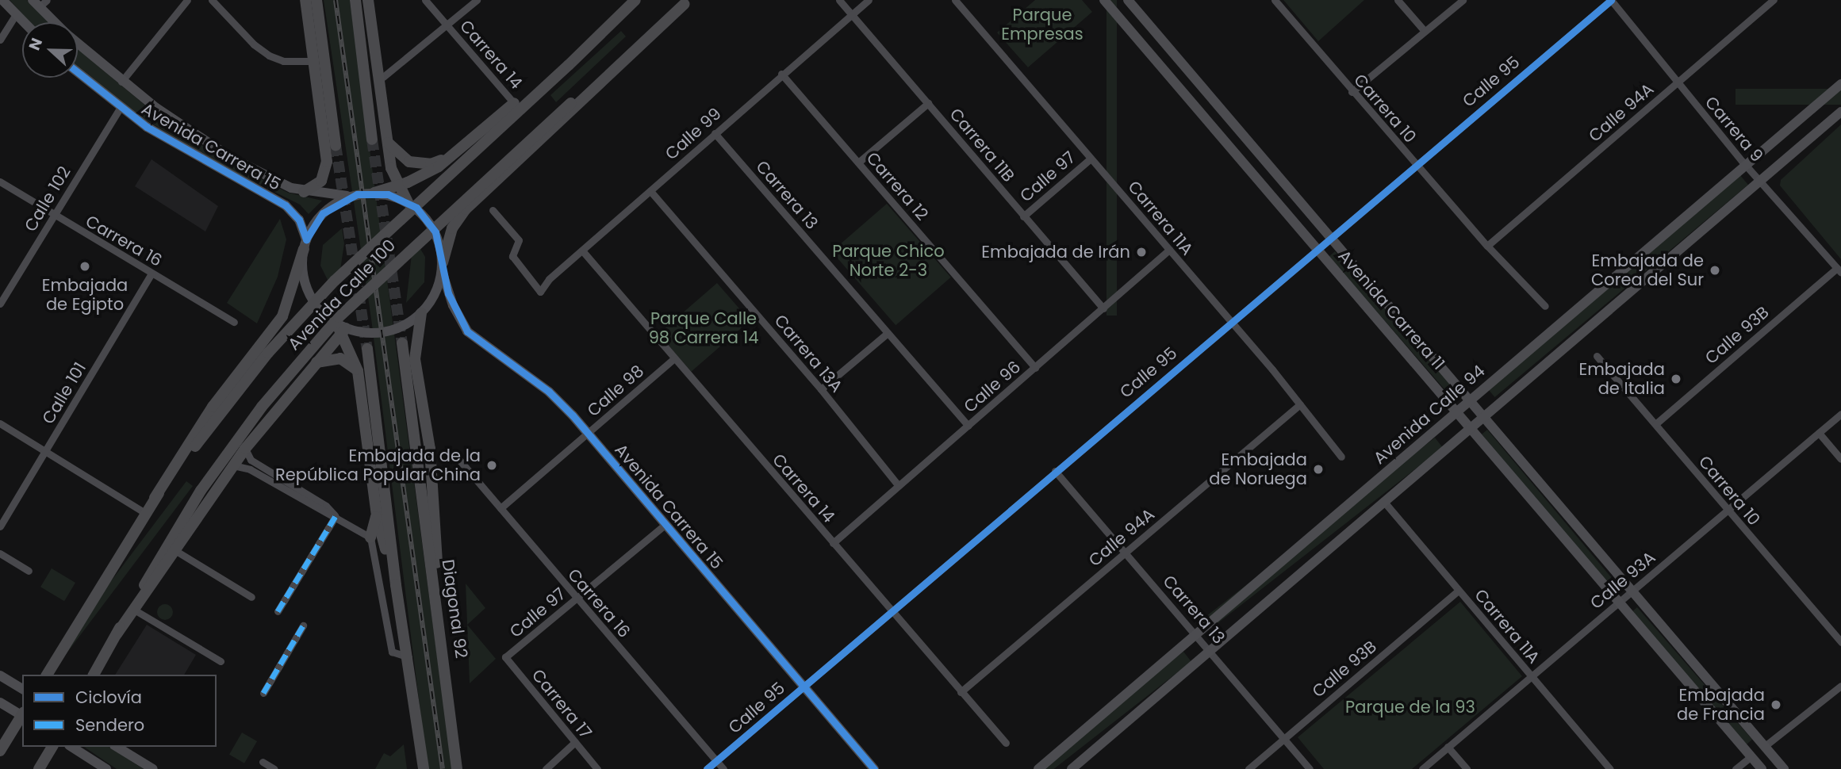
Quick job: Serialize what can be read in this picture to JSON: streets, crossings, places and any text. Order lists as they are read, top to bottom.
{
  "streets": {
    "main road": [
      "Avenida Carrera 15",
      "Avenida Calle 100",
      "Avenida Carrera 11",
      "Avenida Calle 94",
      "Diagonal 92"
    ],
    "street": [
      "Carrera 14",
      "Calle 95",
      "Carrera 10",
      "Calle 94A",
      "Carrera 9",
      "Calle 99",
      "Carrera 11B",
      "Calle 97",
      "Carrera 12",
      "Carrera 13",
      "Calle 102",
      "Carrera 11A",
      "Carrera 16",
      "Calle 93B",
      "Carrera 13A",
      "Calle 96",
      "Calle 98",
      "Calle 101",
      "Calle 93A",
      "Carrera 17"
    ]
  },
  "crossings": [
    ["Carrera 14", "Calle 95"],
    ["Carrera 14", "Calle 94A"],
    ["Carrera 14", "Calle 99"],
    ["Carrera 14", "Calle 96"],
    ["Carrera 14", "Calle 98"],
    ["Calle 95", "Carrera 10"],
    ["Calle 95", "Carrera 9"],
    ["Calle 95", "Avenida Carrera 15"],
    ["Calle 95", "Carrera 13"],
    ["Calle 95", "Carrera 11A"],
    ["Calle 95", "Carrera 16"],
    ["Calle 95", "Avenida Carrera 11"],
    ["Carrera 10", "Calle 94A"],
    ["Carrera 10", "Calle 93B"],
    ["Carrera 10", "Calle 93A"],
    ["Calle 94A", "Carrera 9"],
    ["Calle 94A", "Carrera 13"],
    ["Calle 94A", "Carrera 11A"],
    ["Carrera 9", "Calle 93B"],
    ["Carrera 9", "Avenida Calle 94"],
    ["Calle 99", "Carrera 11B"],
    ["Calle 99", "Carrera 12"],
    ["Calle 99", "Carrera 13"],
    ["Calle 99", "Carrera 13A"],
    ["Carrera 11B", "Calle 97"],
    ["Carrera 11B", "Calle 96"],
    ["Avenida Carrera 15", "Calle 97"],
    ["Avenida Carrera 15", "Calle 102"],
    ["Avenida Carrera 15", "Calle 98"],
    ["Calle 97", "Carrera 11A"],
    ["Calle 97", "Carrera 16"],
    ["Calle 97", "Carrera 17"],
    ["Carrera 12", "Calle 96"],
    ["Carrera 13", "Calle 93B"],
    ["Carrera 13", "Calle 96"],
    ["Carrera 13", "Avenida Calle 94"],
    ["Calle 102", "Carrera 16"],
    ["Carrera 11A", "Calle 93B"],
    ["Carrera 11A", "Calle 96"],
    ["Carrera 11A", "Calle 93A"],
    ["Carrera 16", "Calle 98"],
    ["Carrera 16", "Calle 101"],
    ["Avenida Carrera 11", "Avenida Calle 94"],
    ["Avenida Carrera 11", "Calle 93A"],
    ["Carrera 13A", "Calle 96"]
  ],
  "parks": [
    "Parque Empresas",
    "Parque Chico Norte 2-3",
    "Parque Calle 98 Carrera 14",
    "Parque de la 93"
  ],
  "places": [
    "Embajada de Irán",
    "Embajada de Egipto",
    "Embajada de Corea del Sur",
    "Embajada de Italia",
    "Embajada de la República Popular China",
    "Embajada de Noruega",
    "Embajada de Francia"
  ],
  "legend": ["Ciclovía", "Sendero"],
  "north": "left"
}
